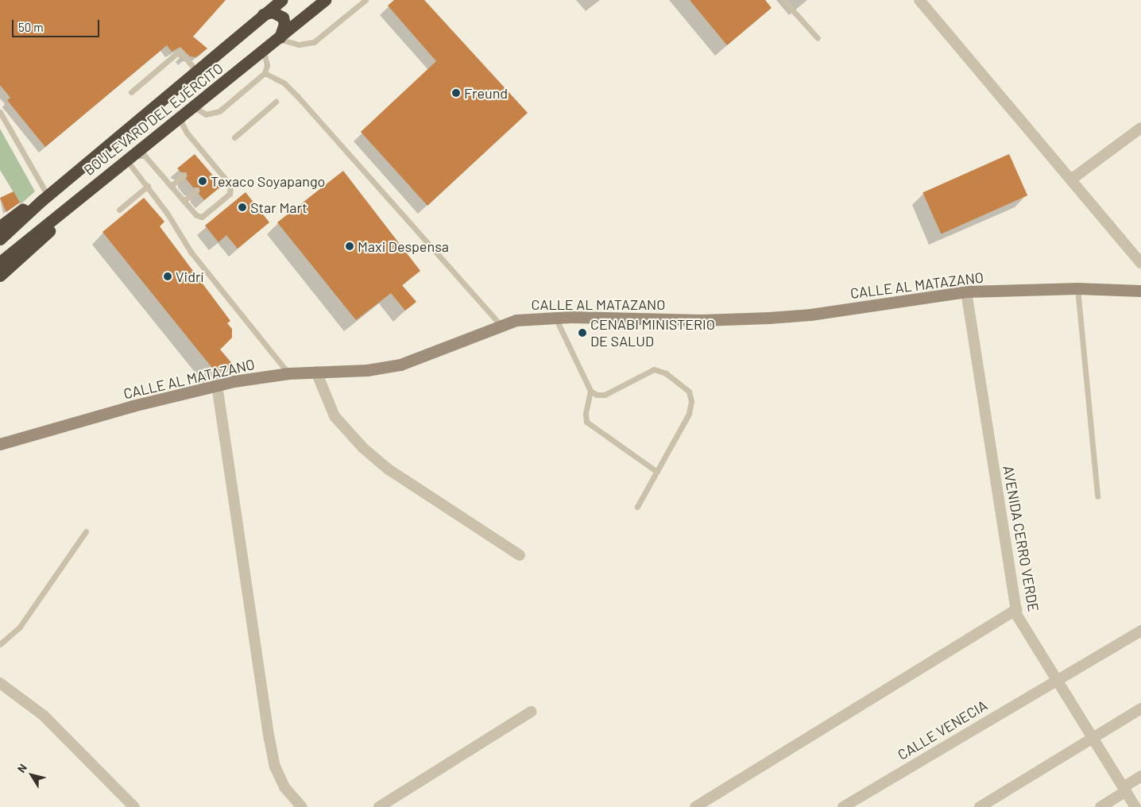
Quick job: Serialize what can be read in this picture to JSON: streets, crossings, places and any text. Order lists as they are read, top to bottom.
{
  "streets": {
    "highway": ["BOULEVARD DEL EJÉRCITO"],
    "street": ["CALLE AL MATAZANO", "AVENIDA CERRO VERDE", "CALLE VENECIA"]
  },
  "crossings": [
    ["CALLE AL MATAZANO", "AVENIDA CERRO VERDE"],
    ["AVENIDA CERRO VERDE", "CALLE VENECIA"]
  ],
  "places": [
    "Freund",
    "Texaco Soyapango",
    "Star Mart",
    "Maxi Despensa",
    "Vidrí",
    "CENABI MINISTERIO DE SALUD"
  ],
  "scale_bar": "50 m",
  "north": "top left"
}
